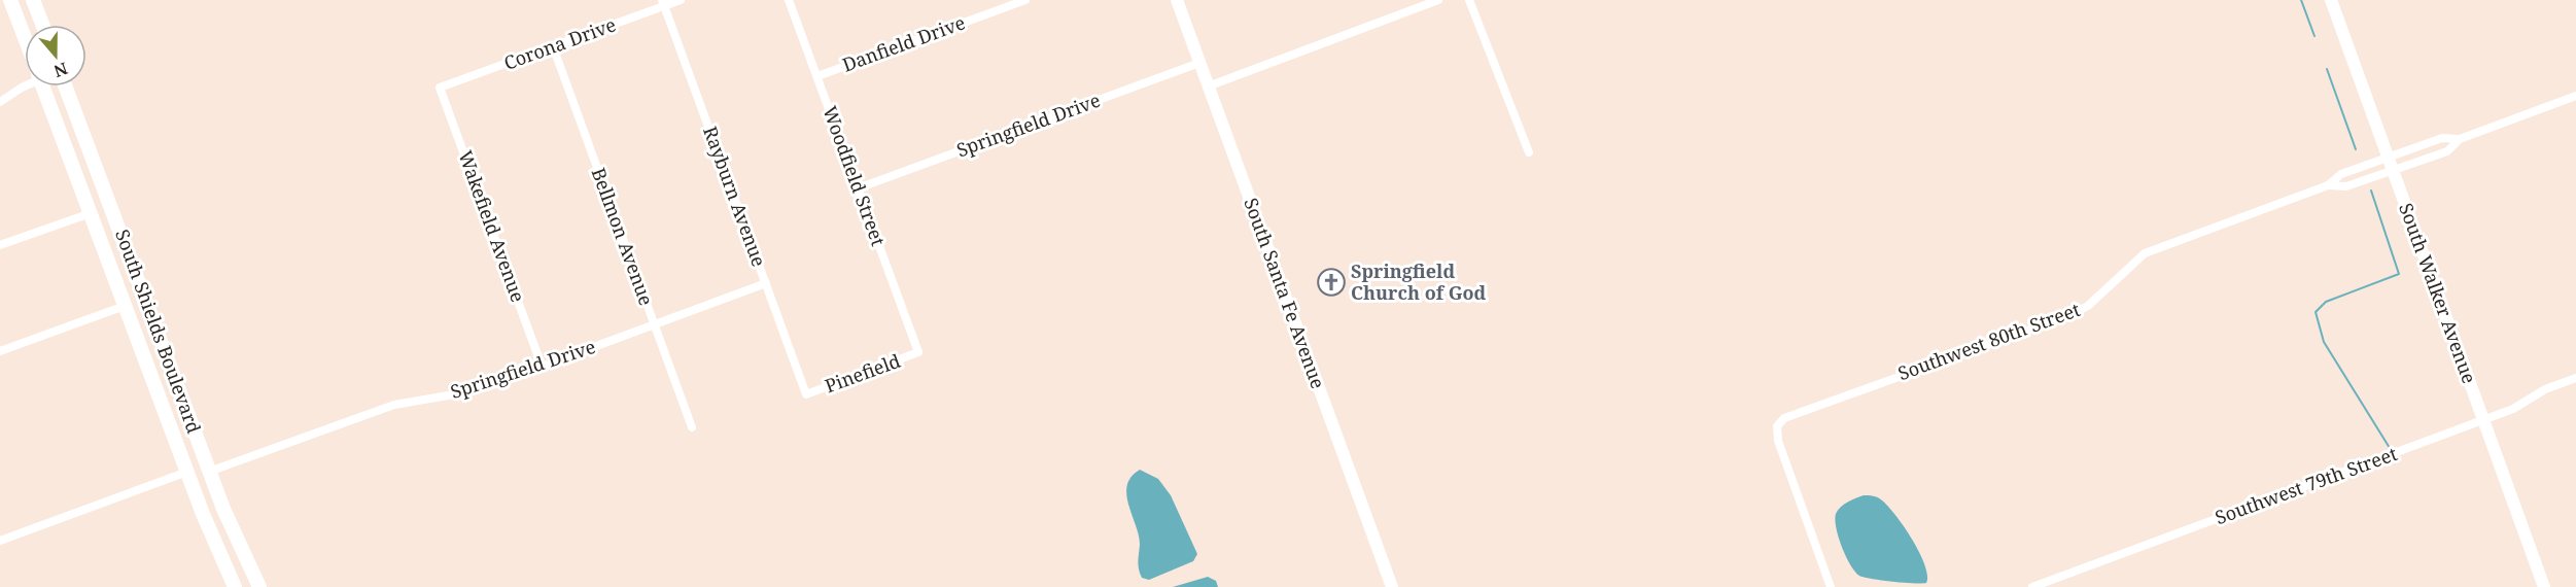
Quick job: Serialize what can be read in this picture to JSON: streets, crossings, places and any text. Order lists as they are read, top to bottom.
{
  "streets": {
    "main road": ["South Santa Fe Avenue", "South Walker Avenue", "South Shields Boulevard"],
    "street": [
      "Corona Drive",
      "Danfield Drive",
      "Springfield Drive",
      "Woodfield Street",
      "Rayburn Avenue",
      "Wakefield Avenue",
      "Bellmon Avenue",
      "Southwest 80th Street",
      "Pinefield",
      "Southwest 79th Street"
    ]
  },
  "crossings": [
    ["Corona Drive", "Rayburn Avenue"],
    ["Corona Drive", "Wakefield Avenue"],
    ["Corona Drive", "Bellmon Avenue"],
    ["Danfield Drive", "Woodfield Street"],
    ["Springfield Drive", "Woodfield Street"],
    ["Springfield Drive", "Rayburn Avenue"],
    ["Springfield Drive", "Wakefield Avenue"],
    ["Springfield Drive", "Bellmon Avenue"],
    ["Springfield Drive", "South Santa Fe Avenue"],
    ["Springfield Drive", "South Shields Boulevard"],
    ["Woodfield Street", "Pinefield"],
    ["Rayburn Avenue", "Pinefield"],
    ["South Walker Avenue", "Southwest 80th Street"],
    ["South Walker Avenue", "Southwest 79th Street"]
  ],
  "places": {
    "church": ["Springfield Church of God"]
  },
  "north": "bottom"
}
